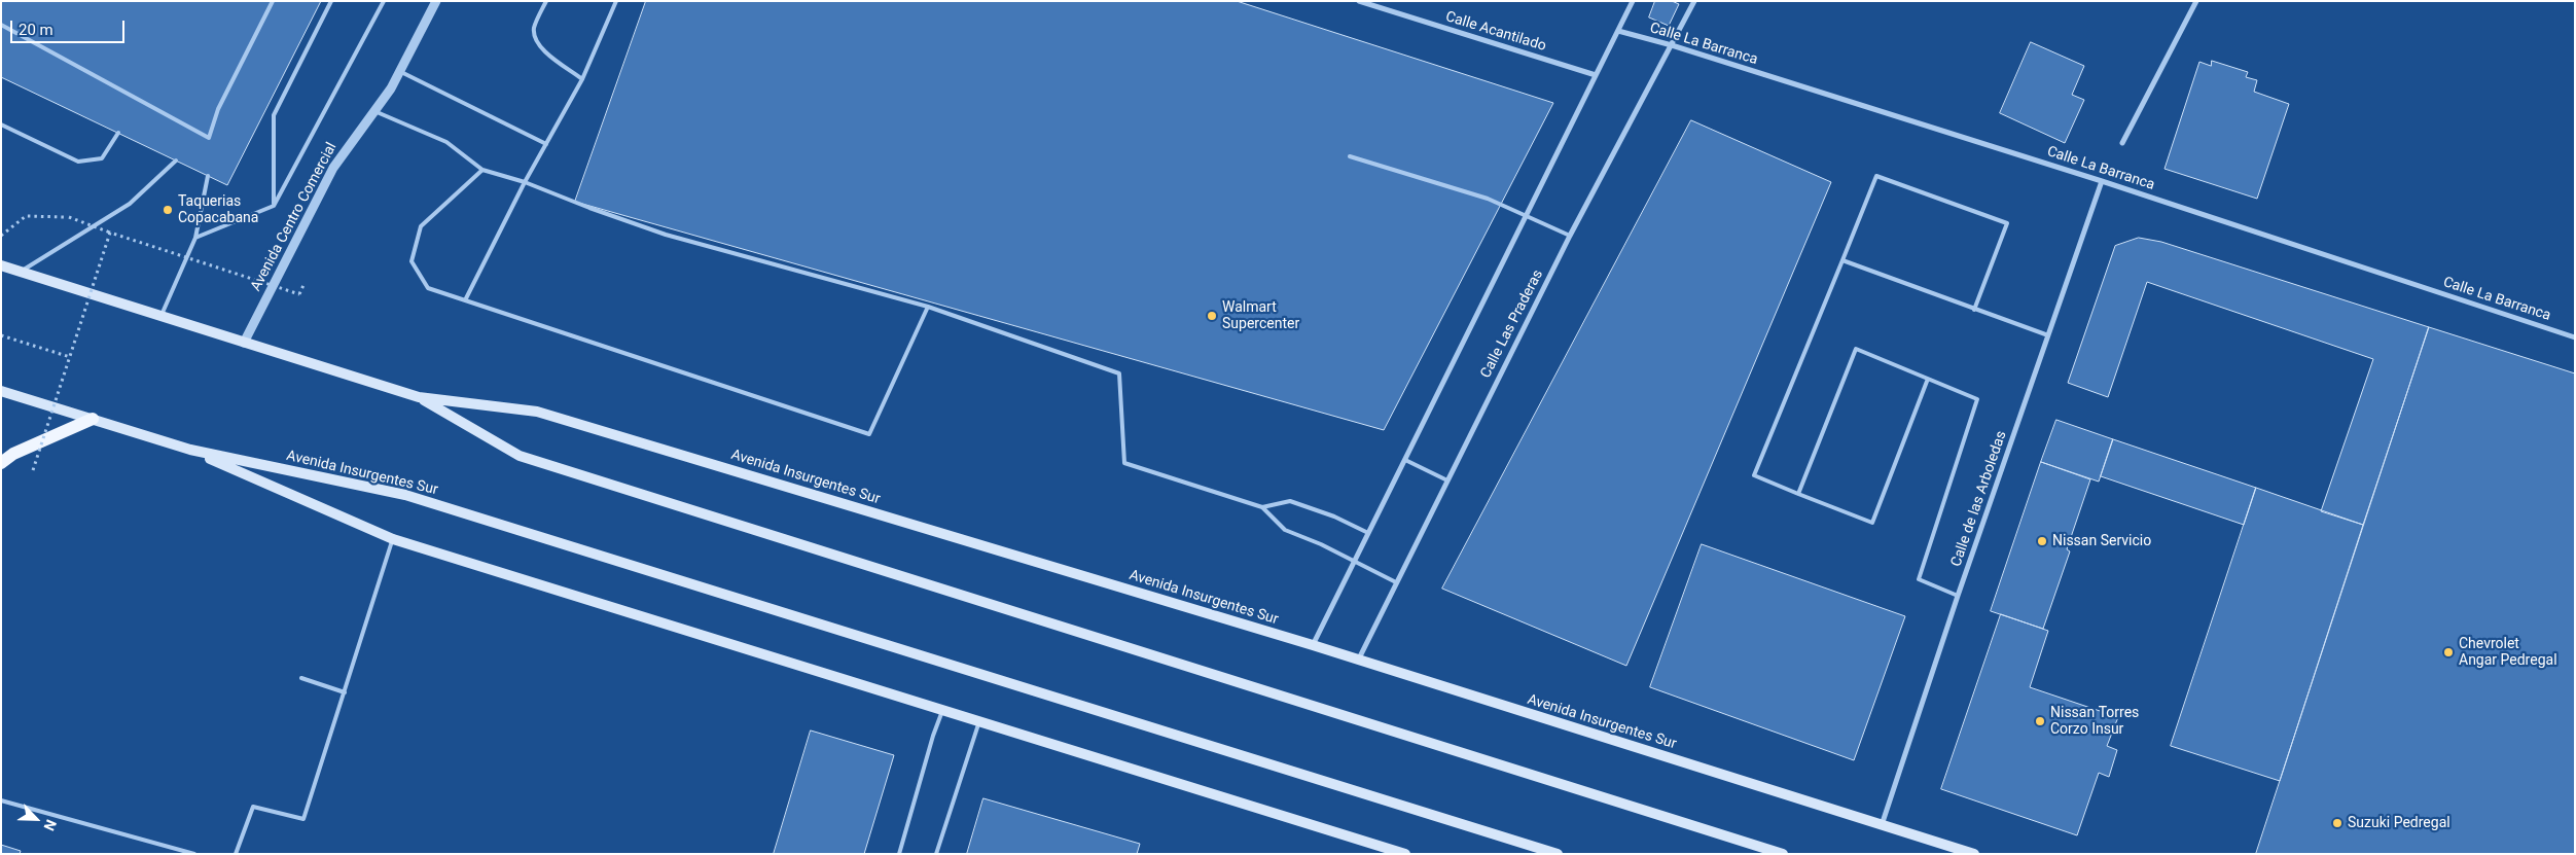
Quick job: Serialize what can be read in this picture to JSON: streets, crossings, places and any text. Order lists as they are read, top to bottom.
{
  "streets": {
    "main road": ["Avenida Insurgentes Sur"],
    "street": [
      "Calle Acantilado",
      "Calle La Barranca",
      "Avenida Centro Comercial",
      "Calle Las Praderas",
      "Calle de las Arboledas"
    ]
  },
  "crossings": [
    ["Calle La Barranca", "Calle Las Praderas"],
    ["Calle La Barranca", "Calle de las Arboledas"],
    ["Avenida Centro Comercial", "Avenida Insurgentes Sur"],
    ["Calle Las Praderas", "Avenida Insurgentes Sur"],
    ["Avenida Insurgentes Sur", "Calle de las Arboledas"]
  ],
  "places": [
    "Taquerias Copacabana",
    "Walmart Supercenter",
    "Nissan Servicio",
    "Chevrolet Angar Pedregal",
    "Nissan Torres Corzo Insur",
    "Suzuki Pedregal"
  ],
  "scale_bar": "20 m",
  "north": "bottom right"
}
